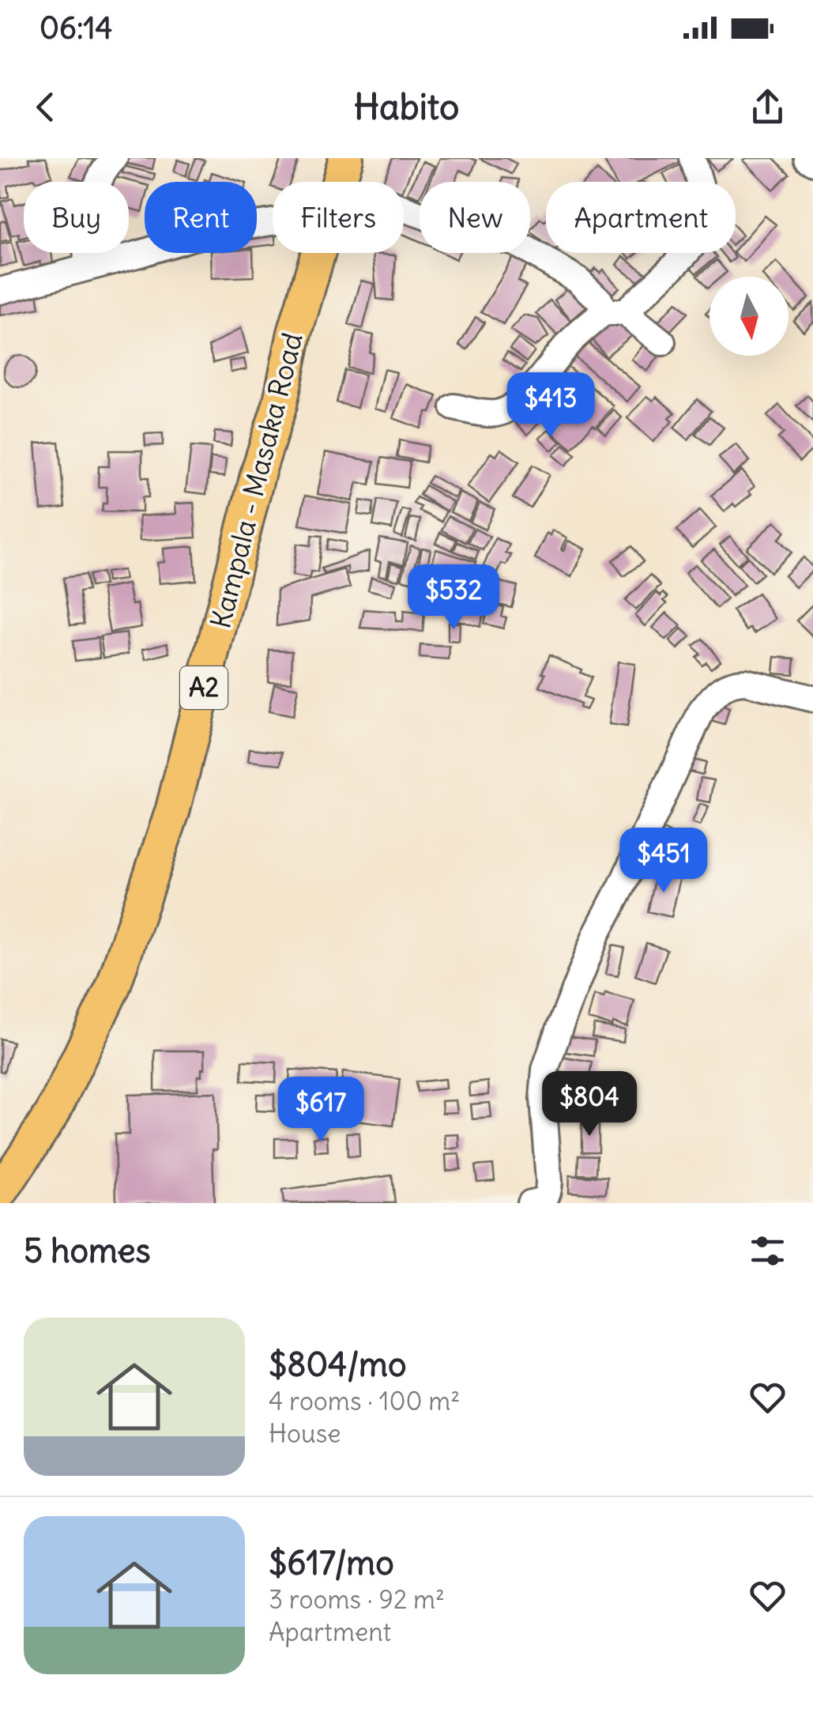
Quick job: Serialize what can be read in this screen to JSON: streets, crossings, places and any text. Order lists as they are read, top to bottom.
{
  "streets": {
    "main road": ["Kampala - Masaka Road", "A2"]
  },
  "north": "bottom",
  "page": {
    "status": "06:14",
    "header": "Habito",
    "chip": [
      "Buy",
      "Rent",
      "Filters",
      "New",
      "Apartment"
    ],
    "price": [
      "$413",
      "$532",
      "$451",
      "$804",
      "$617"
    ],
    "heading": "5 homes",
    "list": [
      {
        "name": "$804/mo",
        "note": "4 rooms · 100 m² · House"
      },
      {
        "name": "$617/mo",
        "note": "3 rooms · 92 m² · Apartment"
      }
    ]
  }
}
